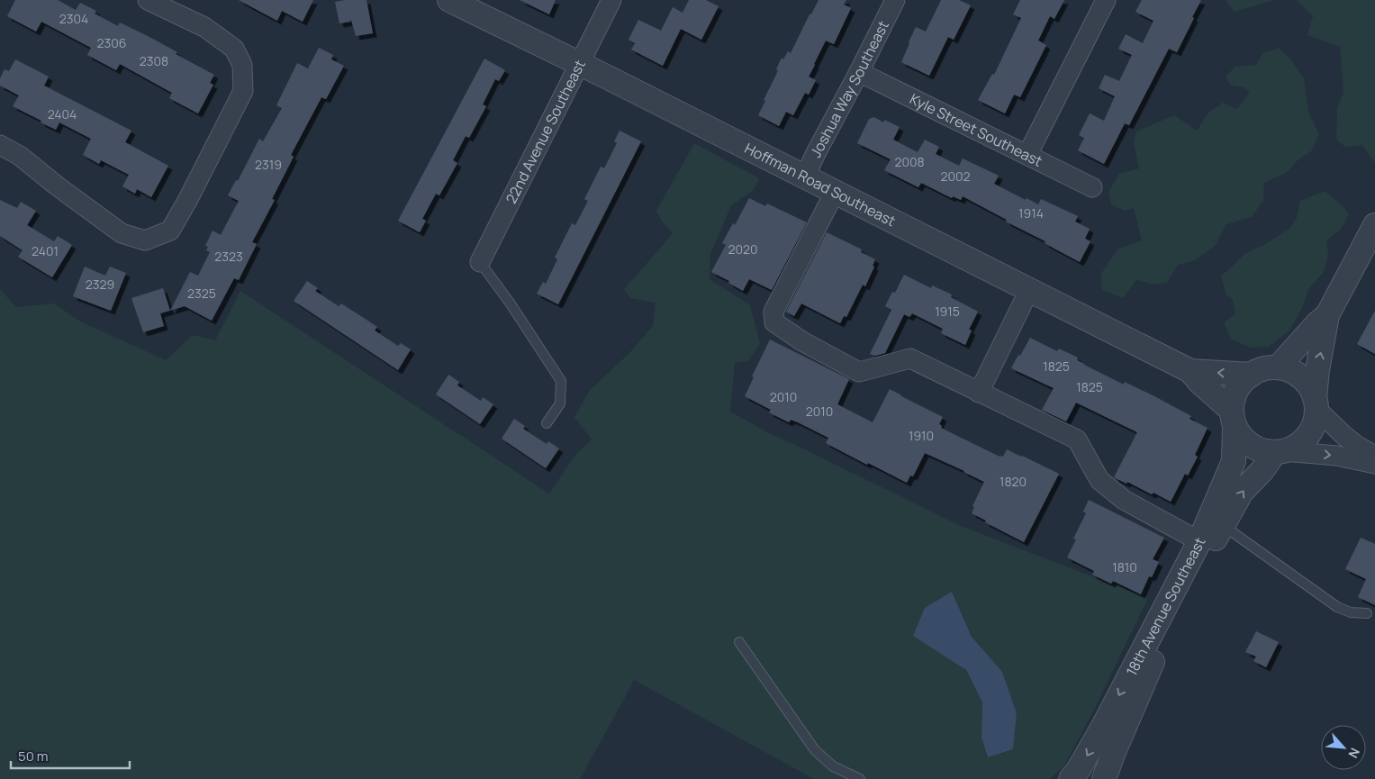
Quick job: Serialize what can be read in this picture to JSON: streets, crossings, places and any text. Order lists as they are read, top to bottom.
{
  "streets": {
    "street": [
      "Joshua Way Southeast",
      "Kyle Street Southeast",
      "22nd Avenue Southeast",
      "Hoffman Road Southeast",
      "18th Avenue Southeast"
    ]
  },
  "crossings": [
    ["Joshua Way Southeast", "Kyle Street Southeast"],
    ["Joshua Way Southeast", "Hoffman Road Southeast"],
    ["22nd Avenue Southeast", "Hoffman Road Southeast"],
    ["Hoffman Road Southeast", "18th Avenue Southeast"]
  ],
  "house_numbers": [
    "2304",
    "2306",
    "2308",
    "2404",
    "2008",
    "2319",
    "2002",
    "1914",
    "2020",
    "2401",
    "2323",
    "2329",
    "2325",
    "1915",
    "1825",
    "1825",
    "2010",
    "2010",
    "1910",
    "1820",
    "1810"
  ],
  "scale_bar": "50 m",
  "north": "bottom right"
}
